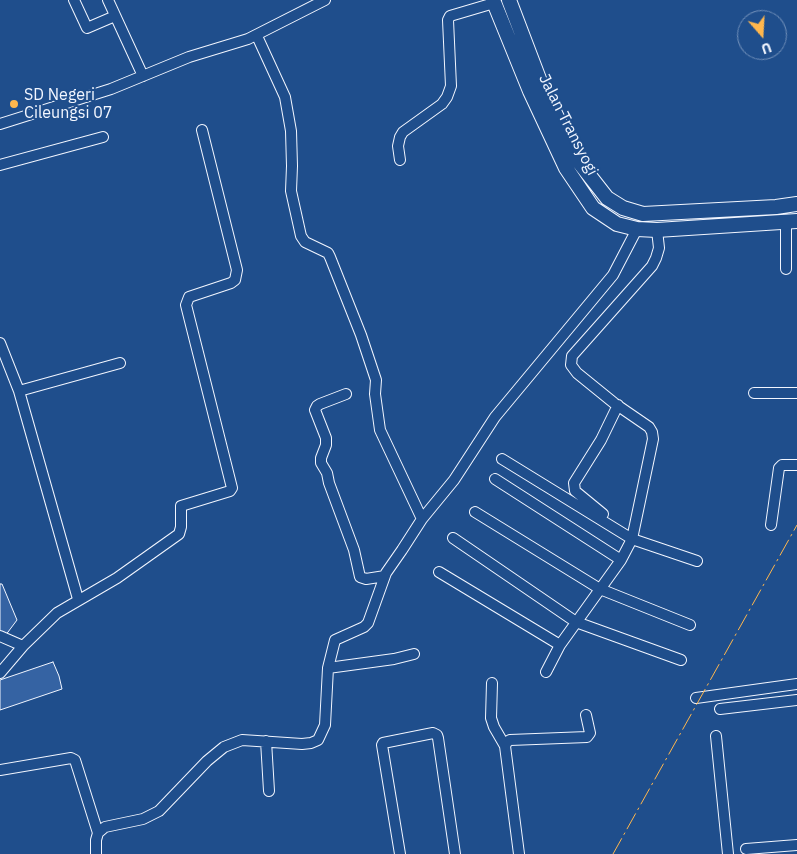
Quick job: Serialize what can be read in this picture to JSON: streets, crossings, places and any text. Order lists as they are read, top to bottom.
{
  "streets": {
    "highway": ["Jalan Transyogi"]
  },
  "places": ["SD Negeri Cileungsi 07"],
  "north": "bottom"
}
